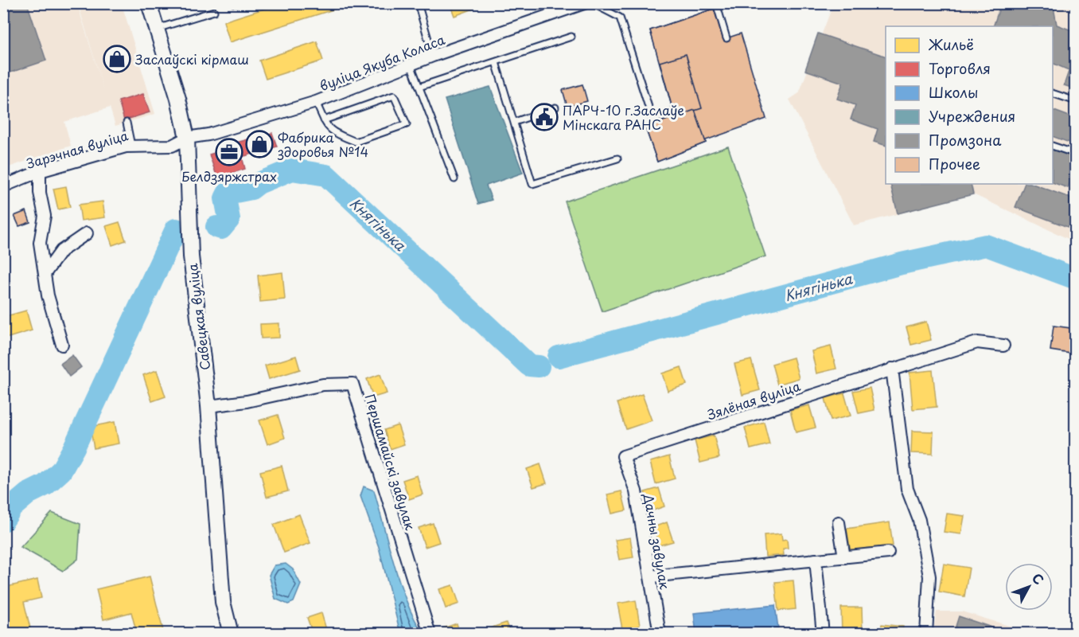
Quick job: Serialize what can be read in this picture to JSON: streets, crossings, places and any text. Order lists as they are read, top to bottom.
{
  "streets": {
    "main road": ["Савецкая вуліца"],
    "street": [
      "вуліца Якуба Коласа",
      "Зарэчная вуліца",
      "Зялёная вуліца",
      "Першамайскі завулак",
      "Дачны завулак"
    ]
  },
  "crossings": [
    ["вуліца Якуба Коласа", "Зарэчная вуліца"],
    ["вуліца Якуба Коласа", "Савецкая вуліца"],
    ["Зарэчная вуліца", "Савецкая вуліца"],
    ["Савецкая вуліца", "Першамайскі завулак"],
    ["Зялёная вуліца", "Дачны завулак"]
  ],
  "water": ["Княгінька"],
  "places": {
    "shop": ["Заслаўскі кірмаш", "Фабрика здоровья №14"],
    "public building": ["ПАРЧ-10 г.Заслаўе Мінскага РАНС"],
    "office": ["Белдзяржстрах"]
  },
  "legend": [
    "Жильё",
    "Торговля",
    "Школы",
    "Учреждения",
    "Промзона",
    "Прочее"
  ],
  "north": "top right"
}
